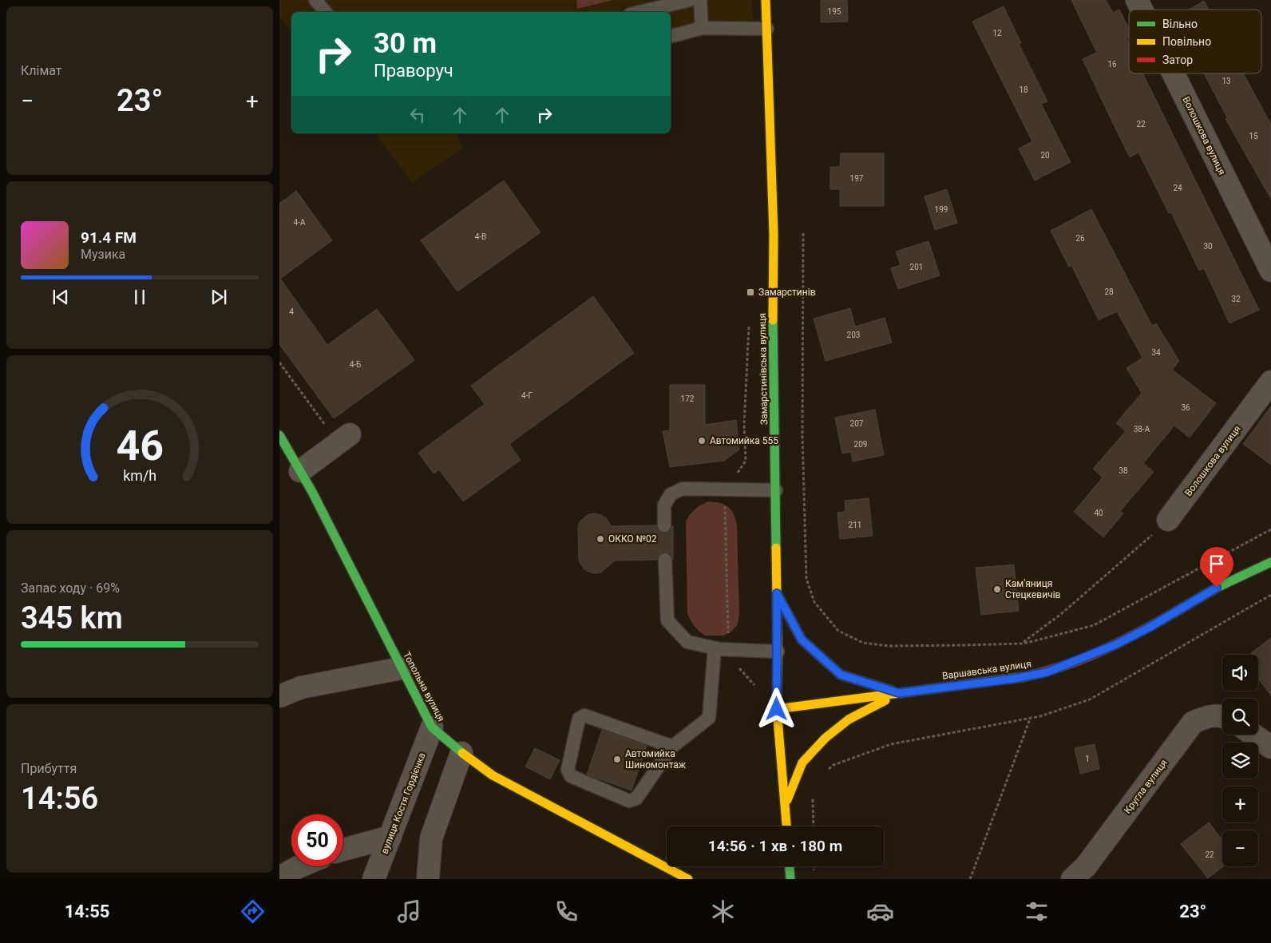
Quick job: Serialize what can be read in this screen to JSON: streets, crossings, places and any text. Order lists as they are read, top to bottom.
{
  "streets": {
    "main road": ["Замарстинівська вулиця", "Варшавська вулиця", "Топольна вулиця"],
    "street": ["Волошкова вулиця", "Кругла вулиця", "вулиця Костя Гордієнка"]
  },
  "crossings": [
    ["Замарстинівська вулиця", "Варшавська вулиця"],
    ["Топольна вулиця", "вулиця Костя Гордієнка"]
  ],
  "places": {
    "transit": ["Замарстинів"],
    "other": [
      "Автомийка 555",
      "ОККО №02",
      "Кам'яниця Стецкевичів",
      "Автомийка Шиномонтаж"
    ]
  },
  "house_numbers": [
    "195",
    "12",
    "16",
    "13",
    "18",
    "22",
    "15",
    "20",
    "197",
    "24",
    "199",
    "4-А",
    "4-В",
    "26",
    "30",
    "201",
    "28",
    "32",
    "4",
    "203",
    "34",
    "4-Б",
    "4-Г",
    "172",
    "36",
    "207",
    "38-А",
    "209",
    "38",
    "40",
    "211",
    "1",
    "22"
  ],
  "legend": ["Вільно", "Повільно", "Затор"],
  "page": {
    "tile": [
      "Клімат",
      ["Запас ходу · 69%", "345 km"],
      ["Прибуття", "14:56"]
    ],
    "turn": ["30 m", "Праворуч"],
    "heat": ["−", "23°", "+"],
    "song": ["91.4 FM", "Музика"],
    "map_buttons": ["+", "−"],
    "limit": "50",
    "trip": "14:56 · 1 хв · 180 m",
    "tabs": ["14:55", "23°"],
    "gauge": ["46", "km/h"]
  }
}
